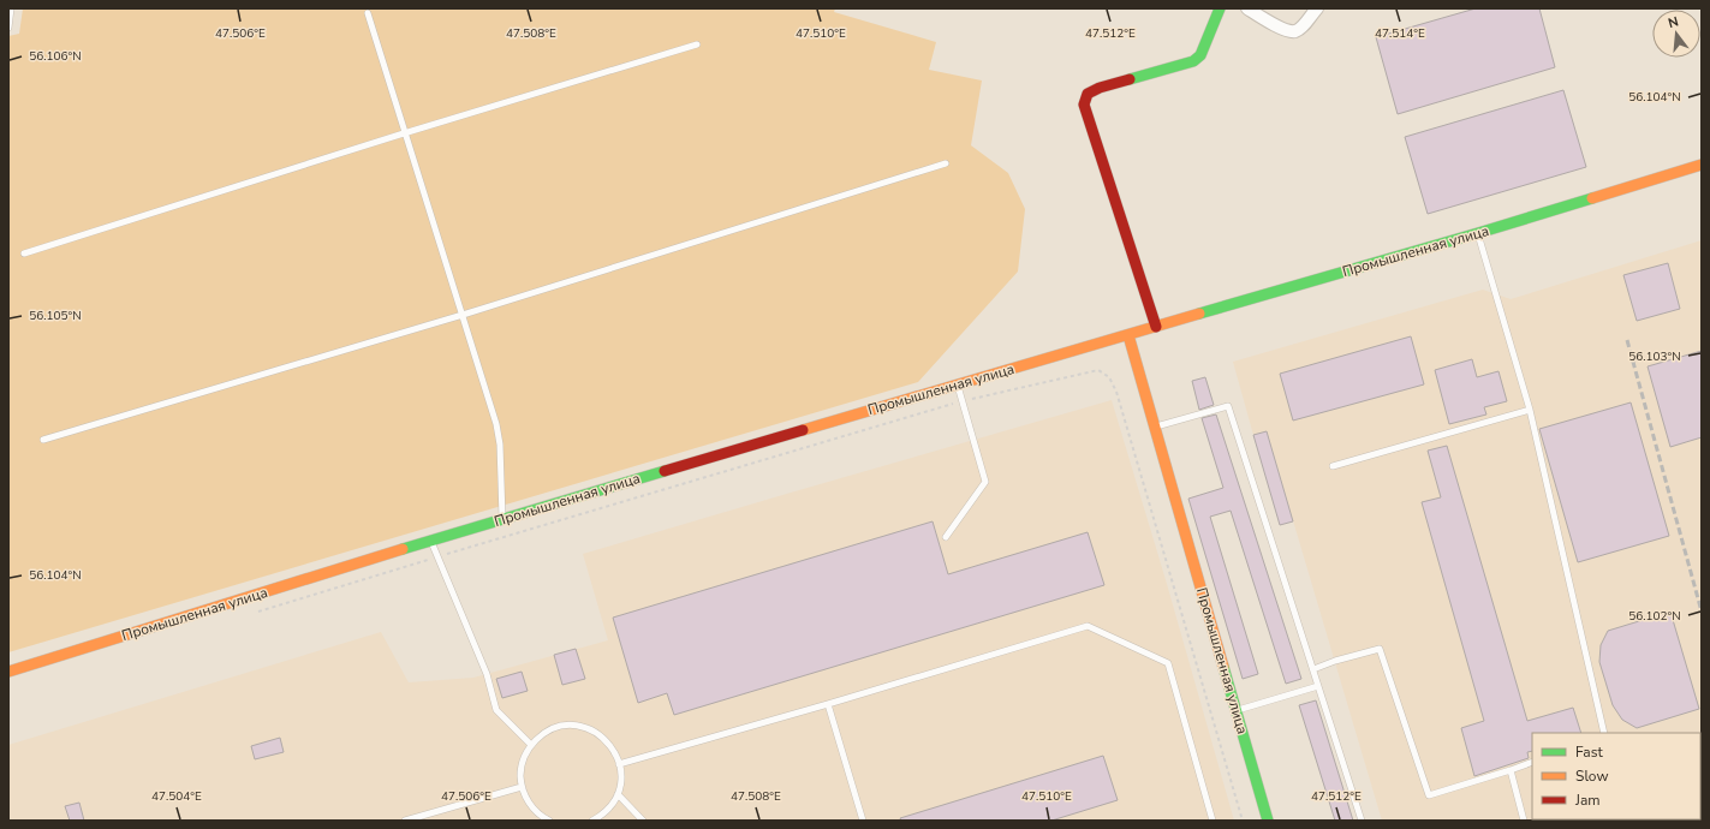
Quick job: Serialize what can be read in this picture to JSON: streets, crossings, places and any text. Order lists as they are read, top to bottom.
{
  "streets": {
    "street": ["Промышленная улица"]
  },
  "legend": ["Fast", "Slow", "Jam"],
  "north": "top",
  "coordinates": [
    "47.506°E",
    "47.508°E",
    "47.510°E",
    "47.512°E",
    "47.514°E",
    "56.106°N",
    "56.104°N",
    "56.105°N",
    "56.103°N",
    "56.102°N",
    "47.504°E"
  ]
}
